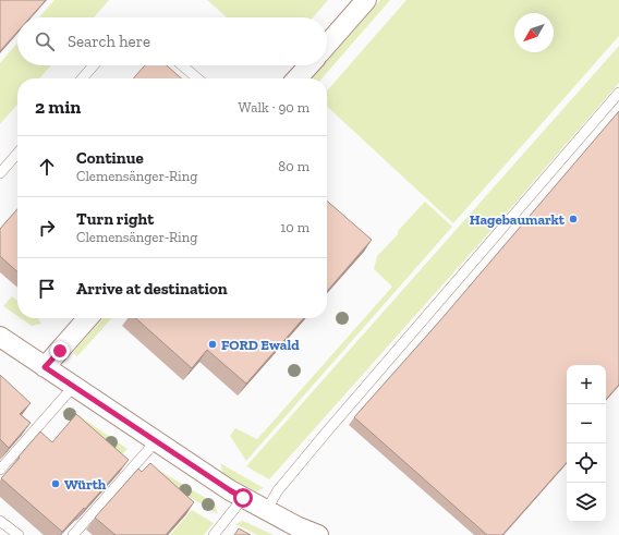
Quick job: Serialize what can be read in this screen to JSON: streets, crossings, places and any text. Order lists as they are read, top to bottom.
{
  "places": ["Hagebaumarkt", "FORD Ewald", "Würth"],
  "north": "bottom left",
  "page": {
    "search": "Search here",
    "heading": ["2 min", "Walk · 90 m"],
    "list": [
      ["Continue", "Clemensänger-Ring", "80 m"],
      ["Turn right", "Clemensänger-Ring", "10 m"],
      "Arrive at destination"
    ],
    "map_buttons": ["+", "−"]
  }
}
